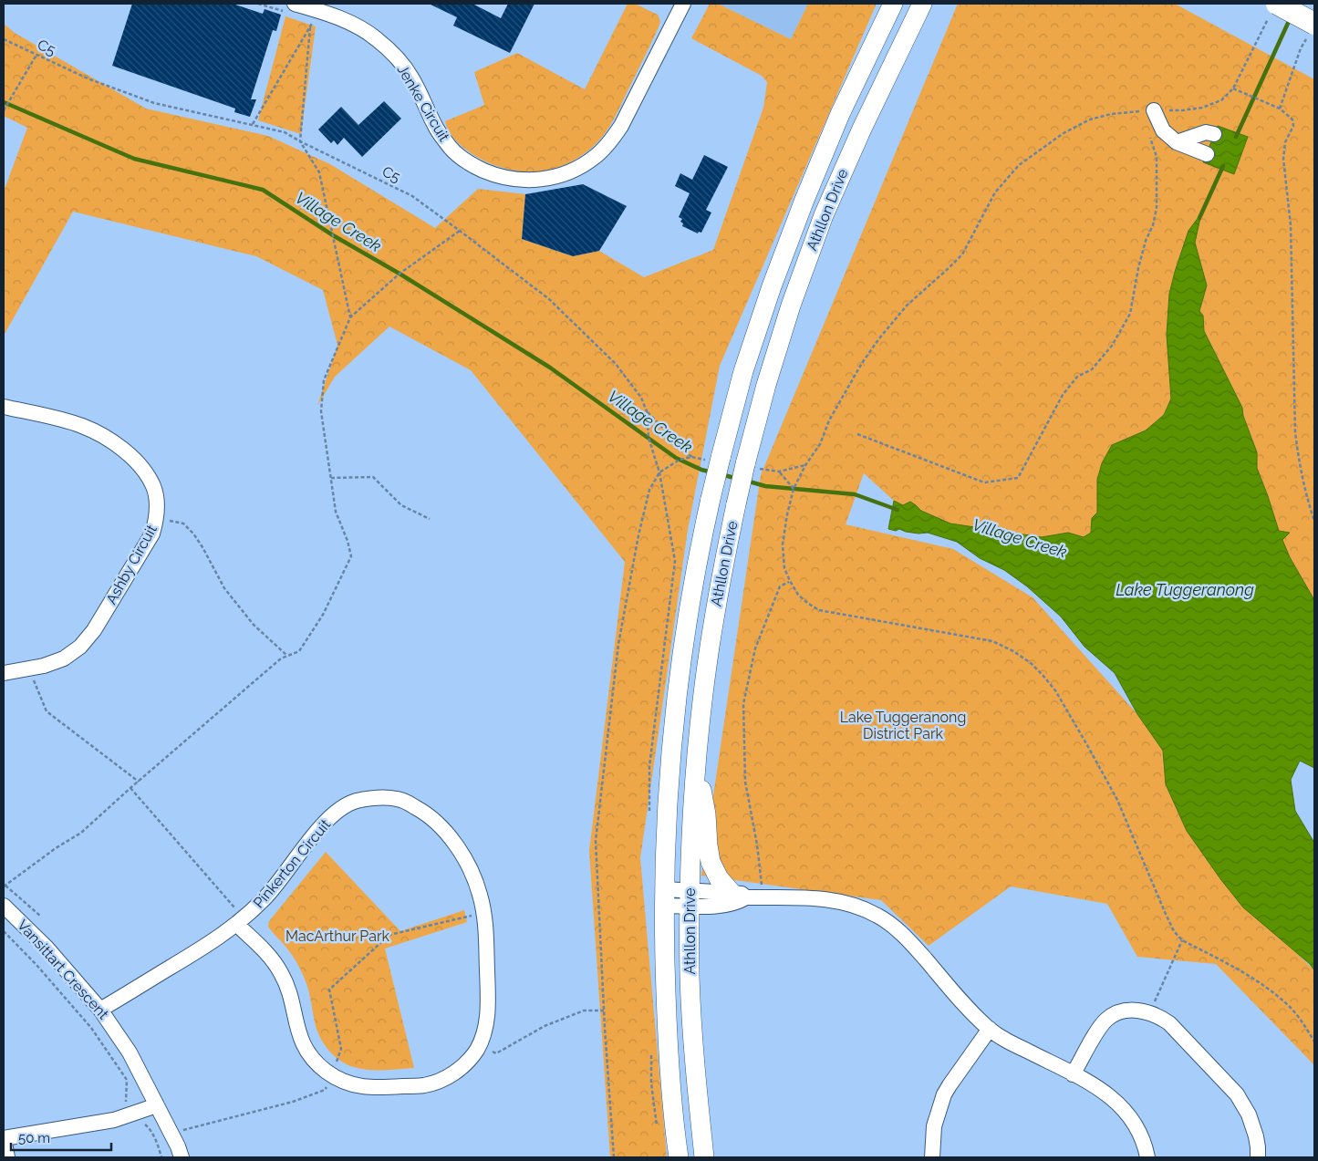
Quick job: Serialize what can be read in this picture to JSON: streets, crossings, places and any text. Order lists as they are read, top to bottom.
{
  "streets": {
    "main road": ["Athllon Drive"],
    "street": [
      "Jenke Circuit",
      "Ashby Circuit",
      "Pinkerton Circuit",
      "Vansittart Crescent"
    ],
    "path": ["C5"]
  },
  "crossings": [
    ["Pinkerton Circuit", "Vansittart Crescent"]
  ],
  "water": ["Village Creek", "Lake Tuggeranong"],
  "parks": ["Lake Tuggeranong District Park", "MacArthur Park"],
  "scale_bar": "50 m"
}
